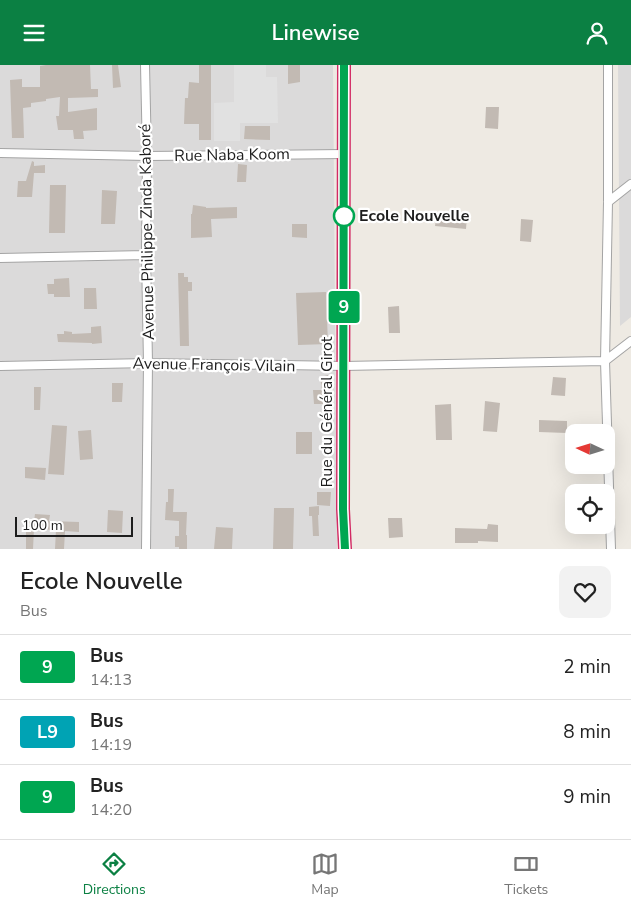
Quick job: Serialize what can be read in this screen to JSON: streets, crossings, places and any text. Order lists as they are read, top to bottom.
{
  "streets": {
    "highway": ["Rue du Général Girot"],
    "street": ["Rue Naba Koom", "Avenue Philippe Zinda Kaboré", "Avenue François Vilain"]
  },
  "crossings": [
    ["Rue Naba Koom", "Avenue Philippe Zinda Kaboré"],
    ["Rue Naba Koom", "Rue du Général Girot"],
    ["Avenue Philippe Zinda Kaboré", "Avenue François Vilain"],
    ["Avenue François Vilain", "Rue du Général Girot"]
  ],
  "places": ["Ecole Nouvelle"],
  "lines": ["bus line 9"],
  "scale_bar": "100 m",
  "north": "left",
  "page": {
    "header": "Linewise",
    "on_map": "9",
    "scale": "100 m",
    "heading": ["Ecole Nouvelle", "Bus"],
    "list": [
      {
        "mark": "9",
        "name": "Bus",
        "note": "14:13",
        "value": "2 min"
      },
      {
        "mark": "L9",
        "name": "Bus",
        "note": "14:19",
        "value": "8 min"
      },
      {
        "mark": "9",
        "name": "Bus",
        "note": "14:20",
        "value": "9 min"
      }
    ],
    "tabs": ["Directions", "Map", "Tickets"]
  }
}
